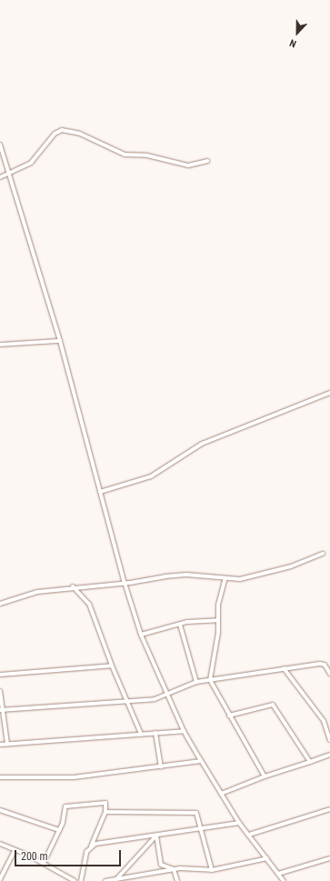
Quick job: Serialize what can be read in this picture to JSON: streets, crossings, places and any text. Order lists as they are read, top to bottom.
{
  "scale_bar": "200 m",
  "north": "bottom"
}
